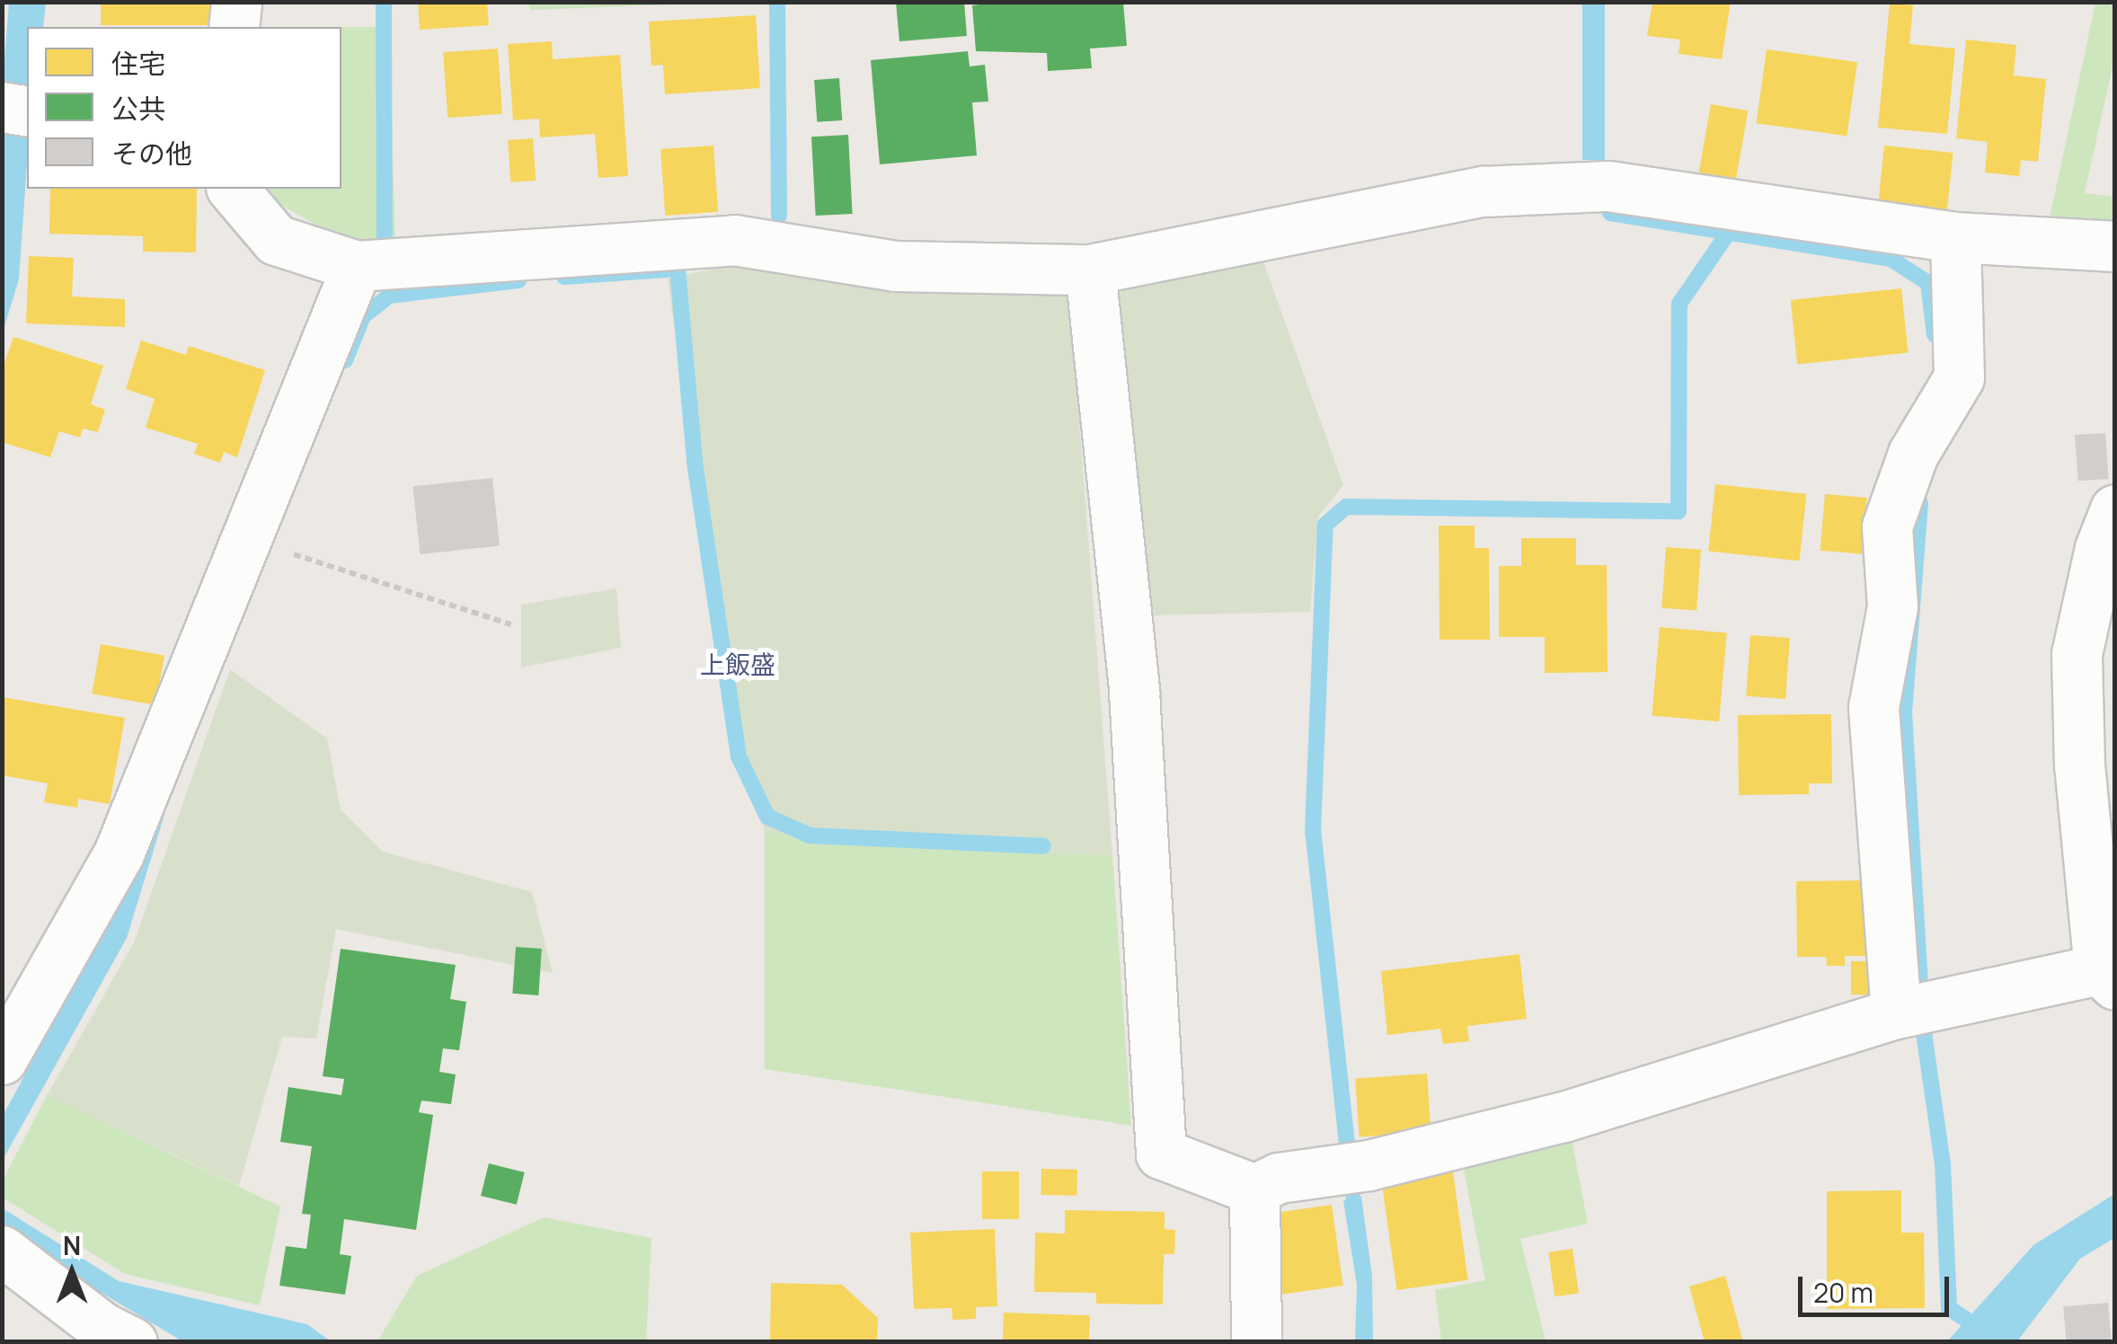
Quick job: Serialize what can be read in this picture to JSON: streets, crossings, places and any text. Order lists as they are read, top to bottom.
{
  "districts": ["上飯盛"],
  "legend": ["住宅", "公共", "その他"],
  "scale_bar": "20 m",
  "north": "top"
}
